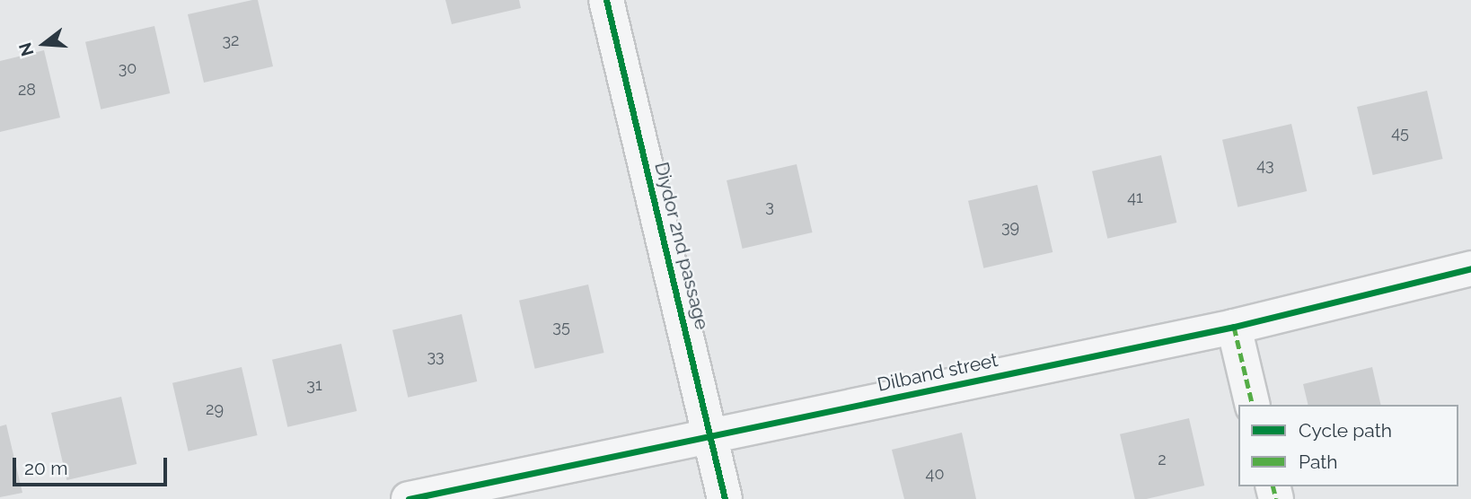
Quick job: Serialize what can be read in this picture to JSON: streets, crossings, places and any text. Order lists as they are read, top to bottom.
{
  "streets": {
    "street": ["Diydor 2nd passage", "Dilband street"]
  },
  "crossings": [
    ["Diydor 2nd passage", "Dilband street"]
  ],
  "house_numbers": [
    "32",
    "30",
    "28",
    "45",
    "43",
    "41",
    "3",
    "39",
    "35",
    "33",
    "31",
    "29",
    "2",
    "40"
  ],
  "legend": ["Cycle path", "Path"],
  "scale_bar": "20 m",
  "north": "left"
}
